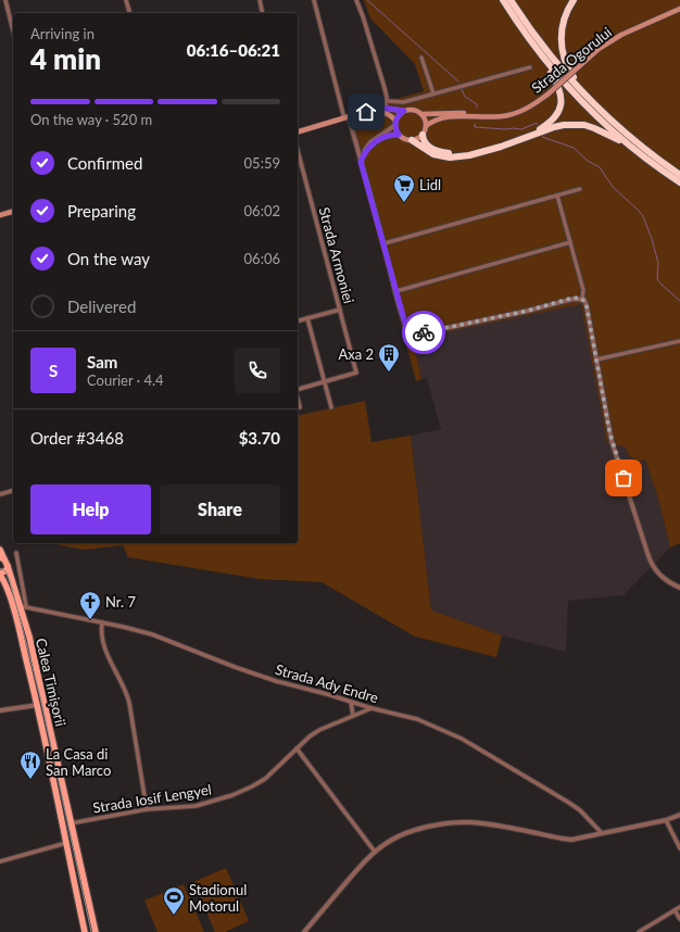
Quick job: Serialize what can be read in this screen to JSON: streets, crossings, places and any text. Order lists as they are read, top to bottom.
{
  "streets": {
    "main road": ["Strada Ogorului", "Calea Timișorii"],
    "street": ["Strada Armoniei", "Strada Ady Endre", "Strada Iosif Lengyel"]
  },
  "crossings": [
    ["Calea Timișorii", "Strada Ady Endre"],
    ["Calea Timișorii", "Strada Iosif Lengyel"],
    ["Strada Ady Endre", "Strada Iosif Lengyel"]
  ],
  "places": {
    "supermarket": ["Lidl"],
    "building": ["Axa 2"],
    "church": ["Nr. 7"],
    "restaurant": ["La Casa di San Marco"],
    "sports": ["Stadionul Motorul"]
  },
  "page": {
    "heading": ["4 min", "Arriving in", "06:16–06:21"],
    "panel": [
      "Sam",
      "Courier · 4.4",
      "Order #3468",
      "$3.70"
    ],
    "bar": "On the way · 520 m",
    "list": [
      ["Confirmed", "05:59"],
      ["Preparing", "06:02"],
      ["On the way", "06:06"],
      "Delivered"
    ],
    "round": "S",
    "buttons": ["Help", "Share"]
  }
}
